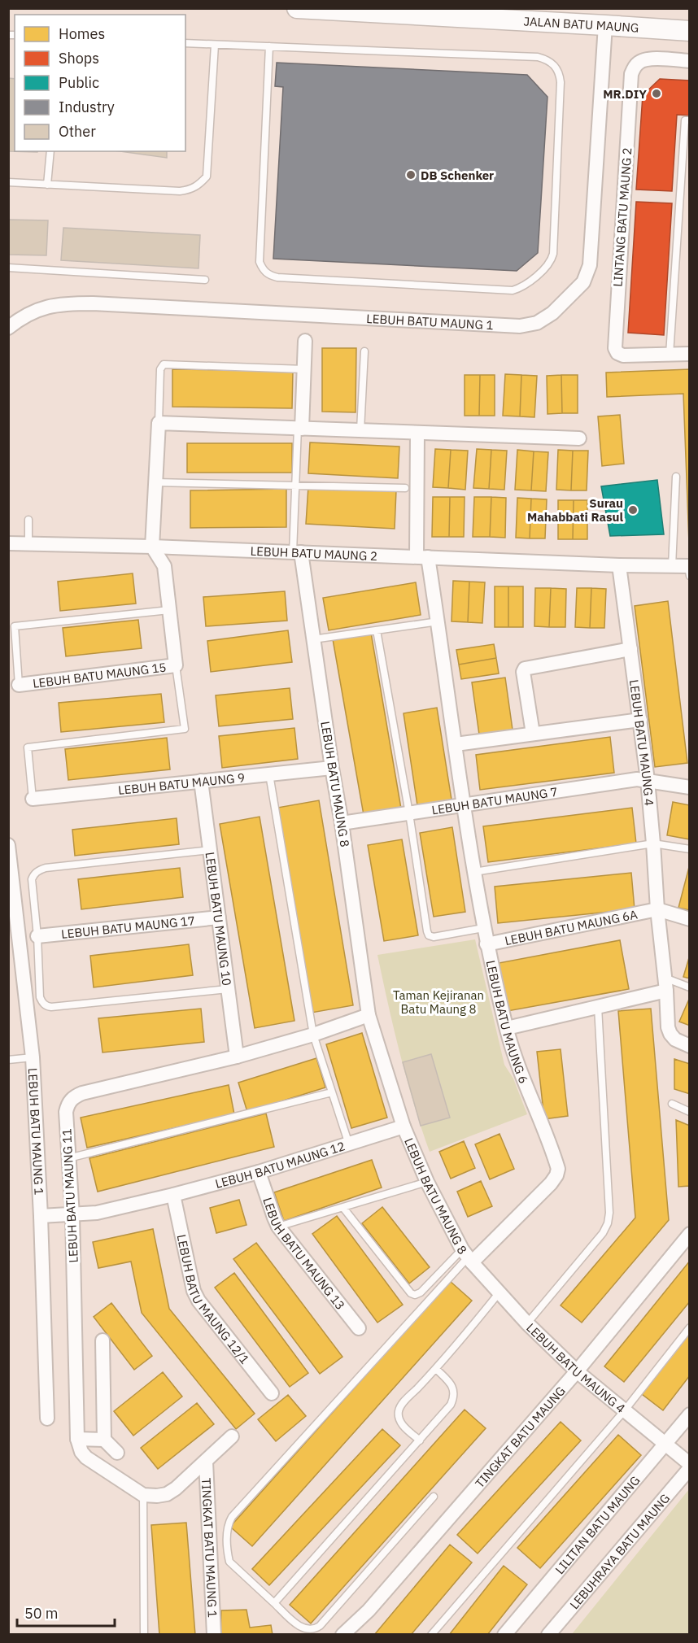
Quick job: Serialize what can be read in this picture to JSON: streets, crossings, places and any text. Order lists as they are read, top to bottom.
{
  "streets": {
    "street": [
      "JALAN BATU MAUNG",
      "LINTANG BATU MAUNG 2",
      "LEBUH BATU MAUNG 1",
      "LEBUH BATU MAUNG 2",
      "LEBUH BATU MAUNG 15",
      "LEBUH BATU MAUNG 4",
      "LEBUH BATU MAUNG 9",
      "LEBUH BATU MAUNG 8",
      "LEBUH BATU MAUNG 7",
      "LEBUH BATU MAUNG 10",
      "LEBUH BATU MAUNG 17",
      "LEBUH BATU MAUNG 6A",
      "LEBUH BATU MAUNG 6",
      "LEBUH BATU MAUNG 12",
      "LEBUH BATU MAUNG 11",
      "LEBUH BATU MAUNG 13",
      "LEBUH BATU MAUNG 12/1",
      "TINGKAT BATU MAUNG",
      "LILITAN BATU MAUNG",
      "TINGKAT BATU MAUNG 1",
      "LEBUHRAYA BATU MAUNG"
    ]
  },
  "crossings": [
    ["JALAN BATU MAUNG", "LEBUH BATU MAUNG 1"],
    ["LEBUH BATU MAUNG 1", "LEBUH BATU MAUNG 12"],
    ["LEBUH BATU MAUNG 2", "LEBUH BATU MAUNG 15"],
    ["LEBUH BATU MAUNG 2", "LEBUH BATU MAUNG 4"],
    ["LEBUH BATU MAUNG 2", "LEBUH BATU MAUNG 8"],
    ["LEBUH BATU MAUNG 2", "LEBUH BATU MAUNG 6"],
    ["LEBUH BATU MAUNG 4", "LEBUH BATU MAUNG 8"],
    ["LEBUH BATU MAUNG 4", "LEBUH BATU MAUNG 7"],
    ["LEBUH BATU MAUNG 4", "LEBUH BATU MAUNG 6A"],
    ["LEBUH BATU MAUNG 4", "LEBUH BATU MAUNG 6"],
    ["LEBUH BATU MAUNG 4", "TINGKAT BATU MAUNG"],
    ["LEBUH BATU MAUNG 4", "LILITAN BATU MAUNG"],
    ["LEBUH BATU MAUNG 4", "LEBUHRAYA BATU MAUNG"],
    ["LEBUH BATU MAUNG 9", "LEBUH BATU MAUNG 8"],
    ["LEBUH BATU MAUNG 9", "LEBUH BATU MAUNG 10"],
    ["LEBUH BATU MAUNG 8", "LEBUH BATU MAUNG 7"],
    ["LEBUH BATU MAUNG 8", "LEBUH BATU MAUNG 6"],
    ["LEBUH BATU MAUNG 8", "LEBUH BATU MAUNG 12"],
    ["LEBUH BATU MAUNG 8", "LEBUH BATU MAUNG 11"],
    ["LEBUH BATU MAUNG 7", "LEBUH BATU MAUNG 6"],
    ["LEBUH BATU MAUNG 10", "LEBUH BATU MAUNG 17"],
    ["LEBUH BATU MAUNG 10", "LEBUH BATU MAUNG 11"],
    ["LEBUH BATU MAUNG 6A", "LEBUH BATU MAUNG 6"],
    ["LEBUH BATU MAUNG 12", "LEBUH BATU MAUNG 11"],
    ["LEBUH BATU MAUNG 12", "LEBUH BATU MAUNG 13"],
    ["LEBUH BATU MAUNG 12", "LEBUH BATU MAUNG 12/1"]
  ],
  "parks": ["Taman Kejiranan Batu Maung 8"],
  "places": ["MR.DIY", "DB Schenker", "Surau Mahabbati Rasul"],
  "legend": [
    "Homes",
    "Shops",
    "Public",
    "Industry",
    "Other"
  ],
  "scale_bar": "50 m"
}
